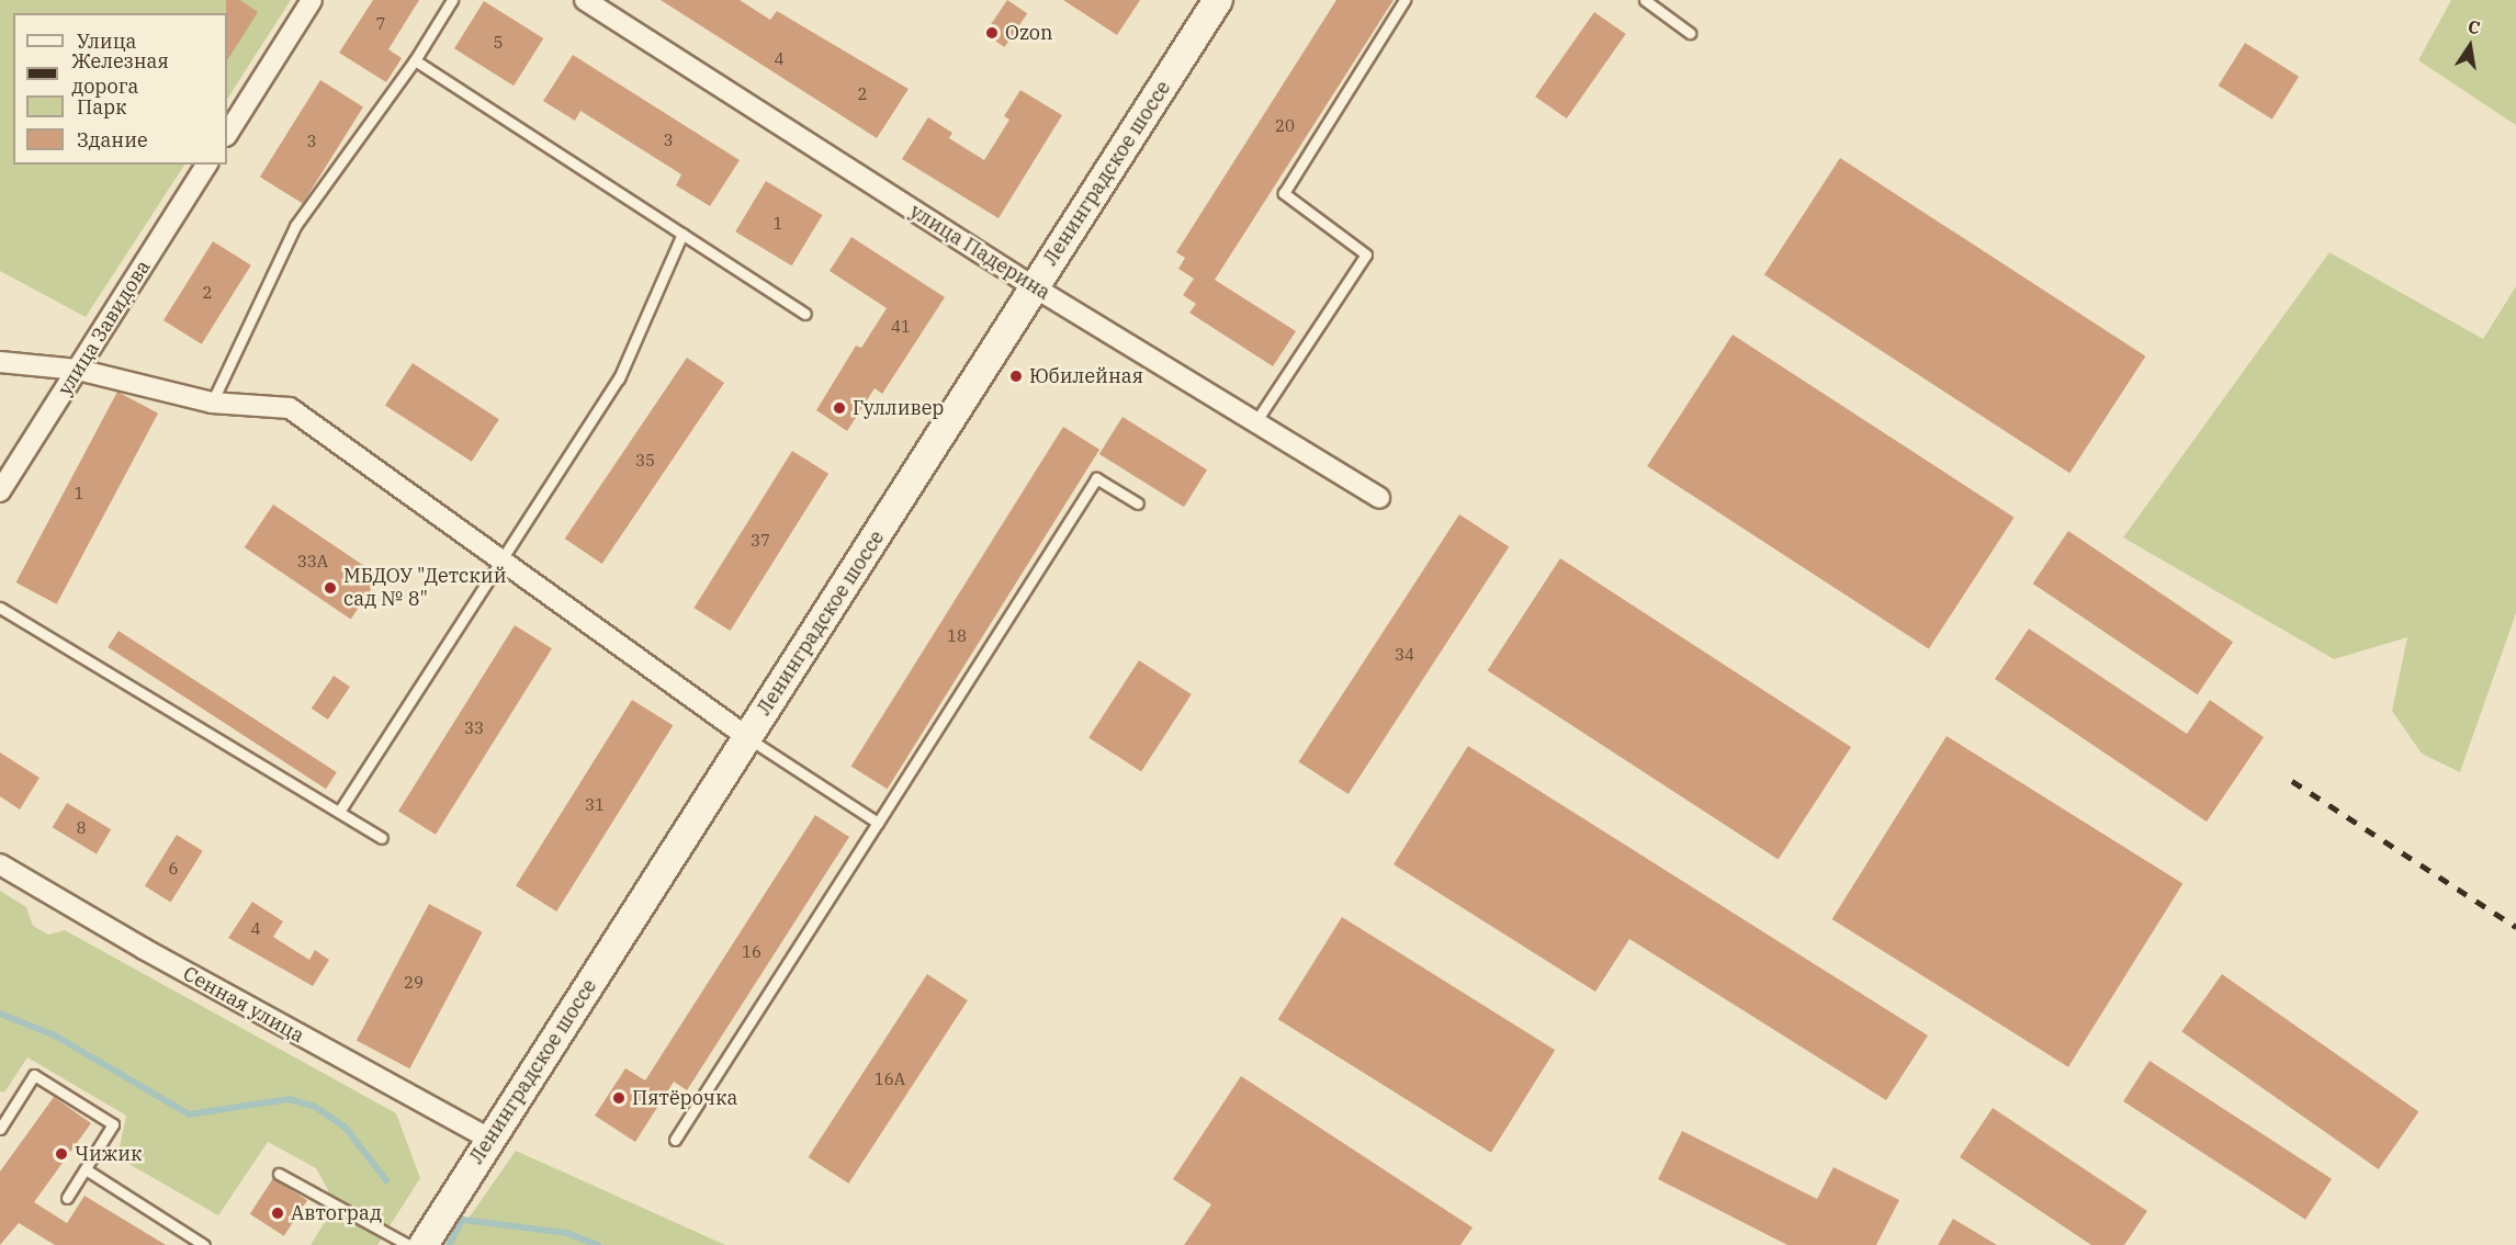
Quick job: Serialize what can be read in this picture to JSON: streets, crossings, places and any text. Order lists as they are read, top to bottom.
{
  "streets": {
    "main road": ["Ленинградское шоссе"],
    "street": ["улица Падерина", "улица Завидова", "Сенная улица"]
  },
  "crossings": [
    ["Ленинградское шоссе", "улица Падерина"],
    ["Ленинградское шоссе", "Сенная улица"]
  ],
  "places": [
    "Ozon",
    "Юбилейная",
    "Гулливер",
    "МБДОУ \"Детский сад № 8\"",
    "Пятёрочка",
    "Чижик",
    "Автоград"
  ],
  "house_numbers": [
    "7",
    "5",
    "4",
    "2",
    "20",
    "3",
    "3",
    "1",
    "2",
    "41",
    "35",
    "1",
    "37",
    "33А",
    "18",
    "34",
    "33",
    "31",
    "8",
    "6",
    "4",
    "16",
    "29",
    "16А"
  ],
  "legend": [
    "Улица",
    "Железная дорога",
    "Парк",
    "Здание"
  ],
  "north": "top"
}
